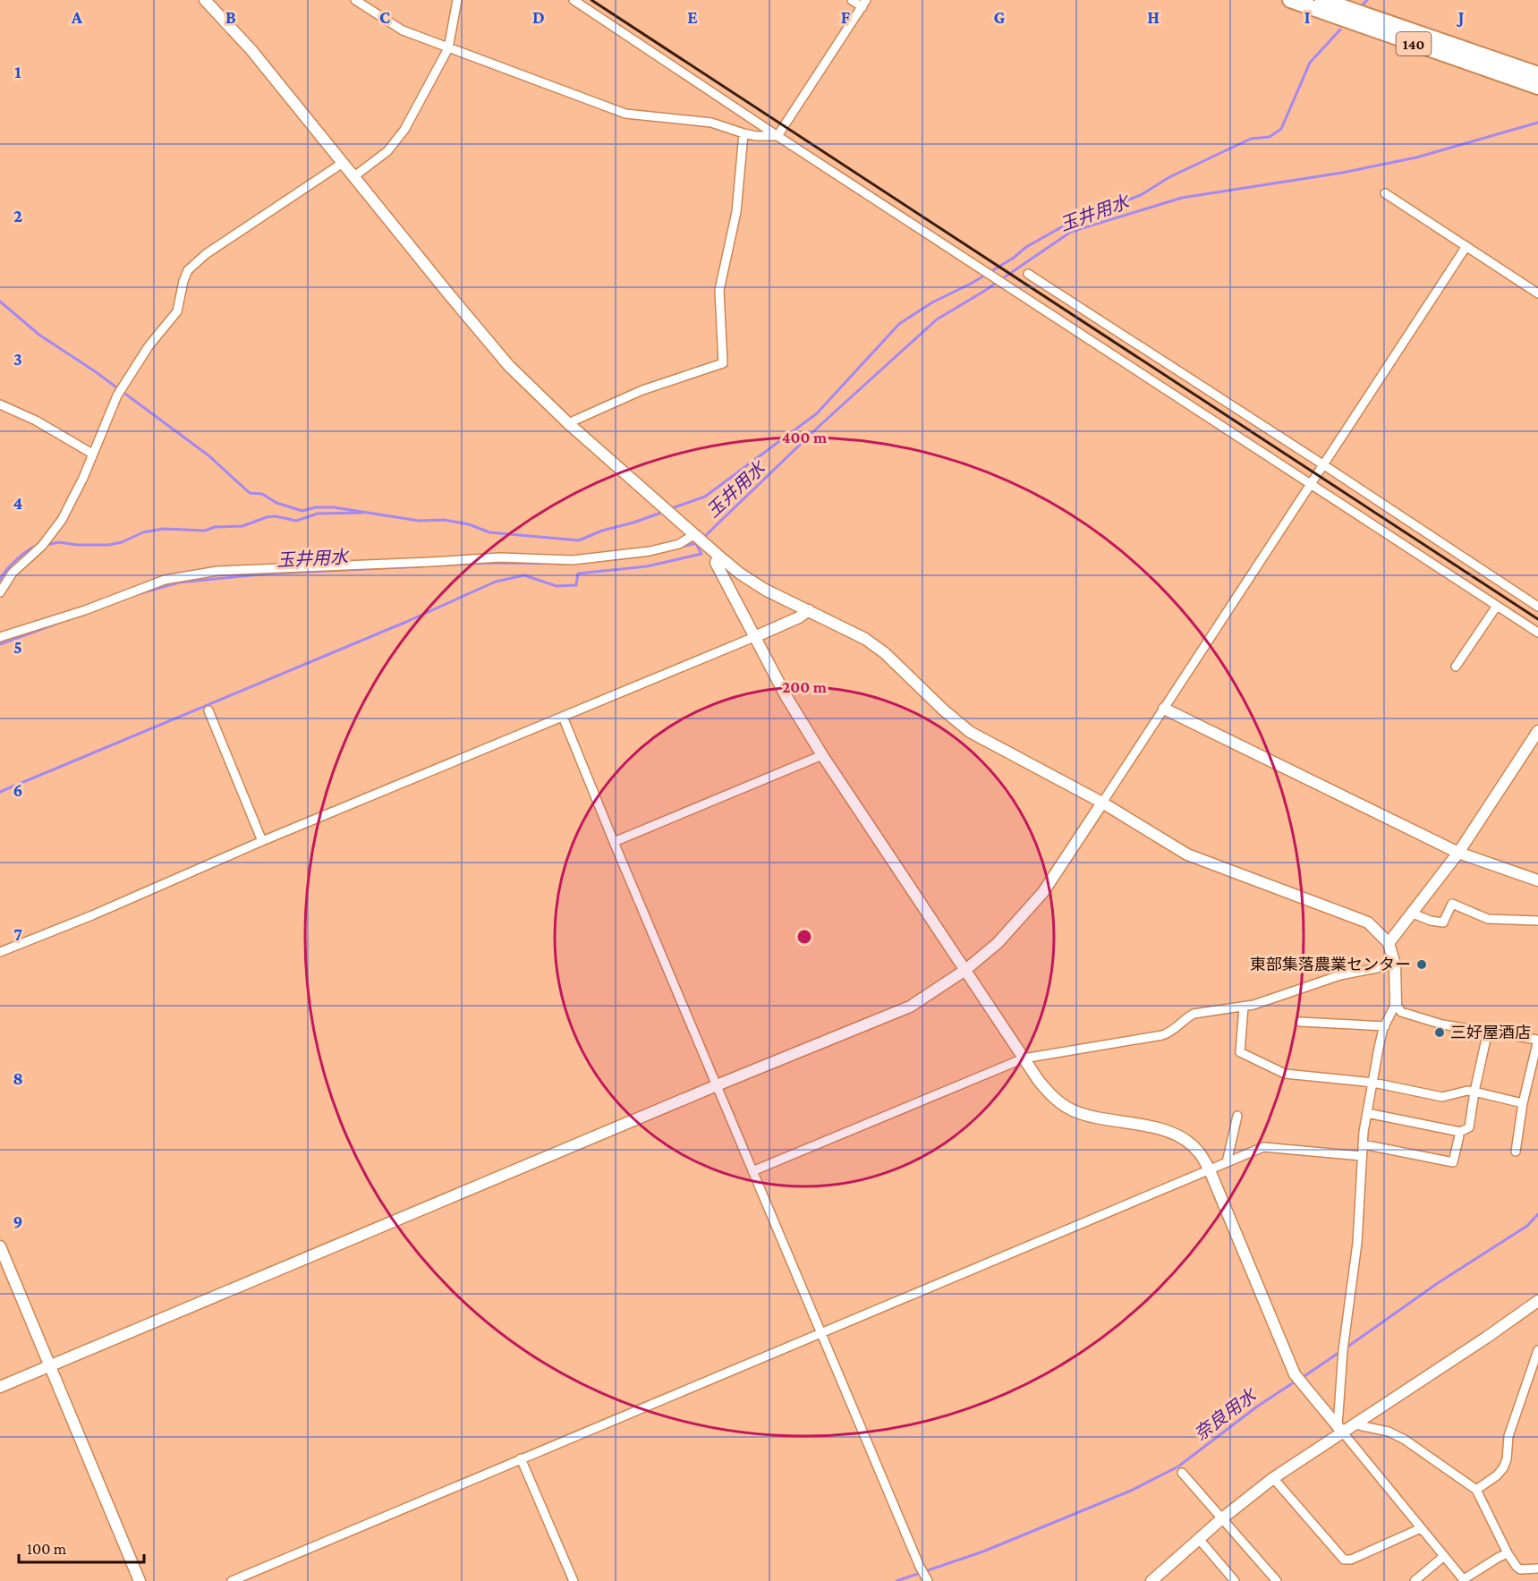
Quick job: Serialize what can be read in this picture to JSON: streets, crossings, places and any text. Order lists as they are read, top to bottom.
{
  "streets": {
    "highway": ["140"]
  },
  "water": ["玉井用水", "奈良用水"],
  "places": ["東部集落農業センター", "三好屋酒店"],
  "scale_bar": "100 m",
  "grid": {
    "columns": [
      "A",
      "B",
      "C",
      "D",
      "E",
      "F",
      "G",
      "H",
      "I",
      "J"
    ],
    "rows": [
      "1",
      "2",
      "3",
      "4",
      "5",
      "6",
      "7",
      "8",
      "9"
    ]
  },
  "rings": ["400 m", "200 m"]
}
